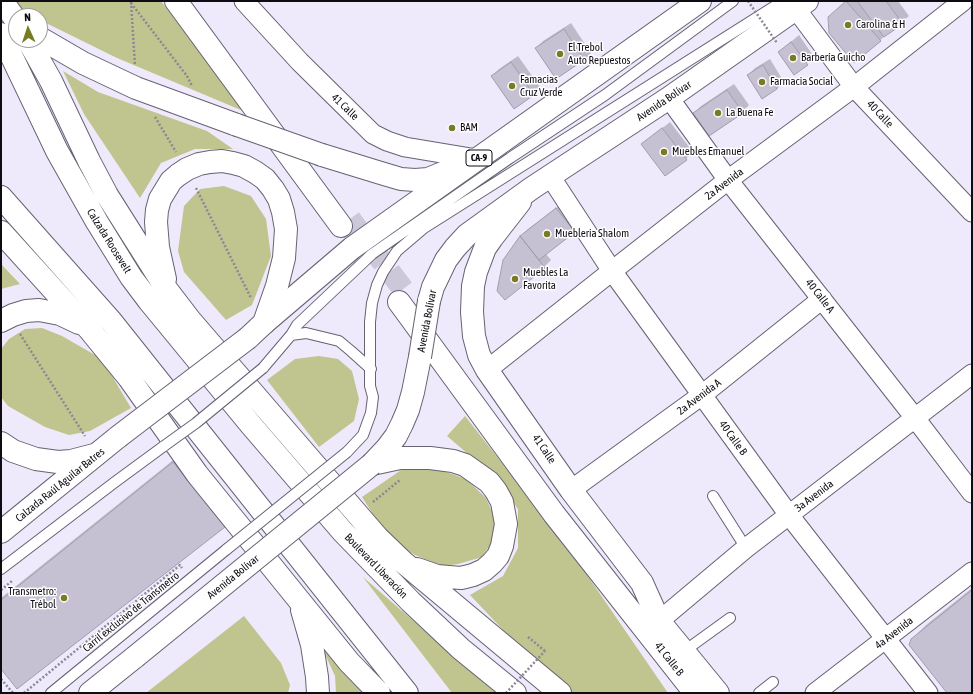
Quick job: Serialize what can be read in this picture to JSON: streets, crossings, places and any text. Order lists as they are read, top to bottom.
{
  "streets": {
    "main road": [
      "Avenida Bolívar",
      "41 Calle",
      "CA-9",
      "Calzada Roosevelt",
      "Calzada Raúl Aguilar Batres",
      "Boulevard Liberación",
      "41 Calle B"
    ],
    "street": [
      "40 Calle",
      "2a Avenida",
      "40 Calle A",
      "2a Avenida A",
      "40 Calle B",
      "3a Avenida",
      "4a Avenida"
    ],
    "lane": ["Carril exclusivo de Transmetro"]
  },
  "crossings": [
    ["Avenida Bolívar", "41 Calle"],
    ["Avenida Bolívar", "40 Calle"],
    ["Avenida Bolívar", "40 Calle A"],
    ["Avenida Bolívar", "40 Calle B"],
    ["Avenida Bolívar", "Carril exclusivo de Transmetro"],
    ["41 Calle", "CA-9"],
    ["41 Calle", "2a Avenida"],
    ["41 Calle", "2a Avenida A"],
    ["41 Calle", "40 Calle B"],
    ["41 Calle", "3a Avenida"],
    ["41 Calle", "41 Calle B"],
    ["40 Calle", "2a Avenida"],
    ["40 Calle", "Carril exclusivo de Transmetro"],
    ["CA-9", "Calzada Raúl Aguilar Batres"],
    ["2a Avenida", "40 Calle A"],
    ["2a Avenida", "40 Calle B"],
    ["Calzada Roosevelt", "Boulevard Liberación"],
    ["40 Calle A", "2a Avenida A"],
    ["40 Calle A", "3a Avenida"],
    ["2a Avenida A", "40 Calle B"],
    ["40 Calle B", "3a Avenida"],
    ["40 Calle B", "4a Avenida"],
    ["3a Avenida", "41 Calle B"]
  ],
  "places": [
    "Carolina & H",
    "El Trebol Auto Repuestos",
    "Barbería Guicho",
    "Farmacia Social",
    "Famacias Cruz Verde",
    "La Buena Fe",
    "BAM",
    "Muebles Emanuel",
    "Muebleria Shalom",
    "Muebles La Favorita",
    "Transmetro: Trébol"
  ],
  "north": "top"
}
